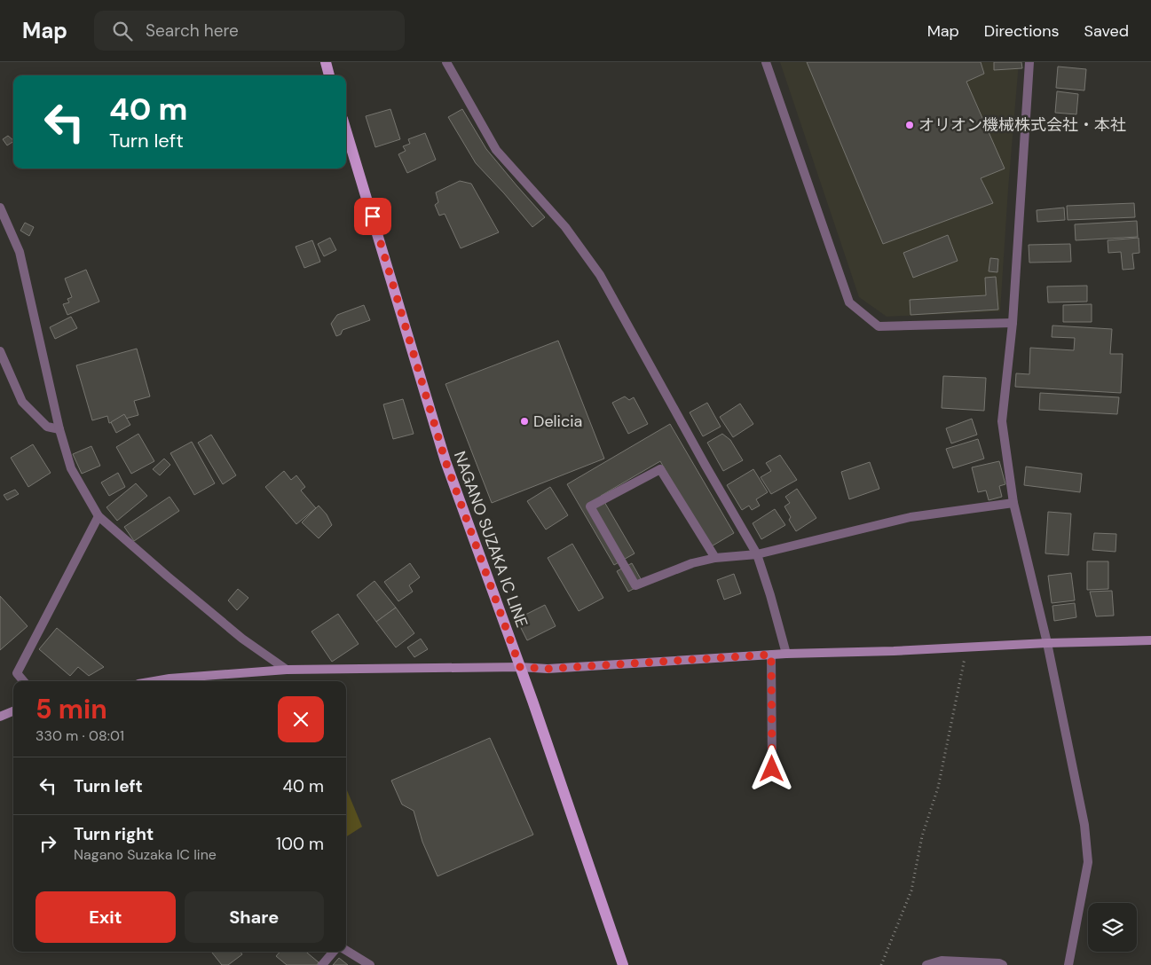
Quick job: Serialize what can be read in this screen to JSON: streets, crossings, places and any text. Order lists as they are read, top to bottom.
{
  "streets": {
    "main road": ["NAGANO SUZAKA IC LINE"]
  },
  "places": ["オリオン機械株式会社・本社", "Delicia"],
  "page": {
    "header": "Map",
    "search": "Search here",
    "nav": ["Map", "Directions", "Saved"],
    "turn": ["40 m", "Turn left"],
    "heading": ["5 min", "330 m · 08:01"],
    "list": [
      {
        "name": "Turn left",
        "value": "40 m"
      },
      {
        "name": "Turn right",
        "note": "Nagano Suzaka IC line",
        "value": "100 m"
      }
    ],
    "buttons": ["Exit", "Share"]
  }
}
